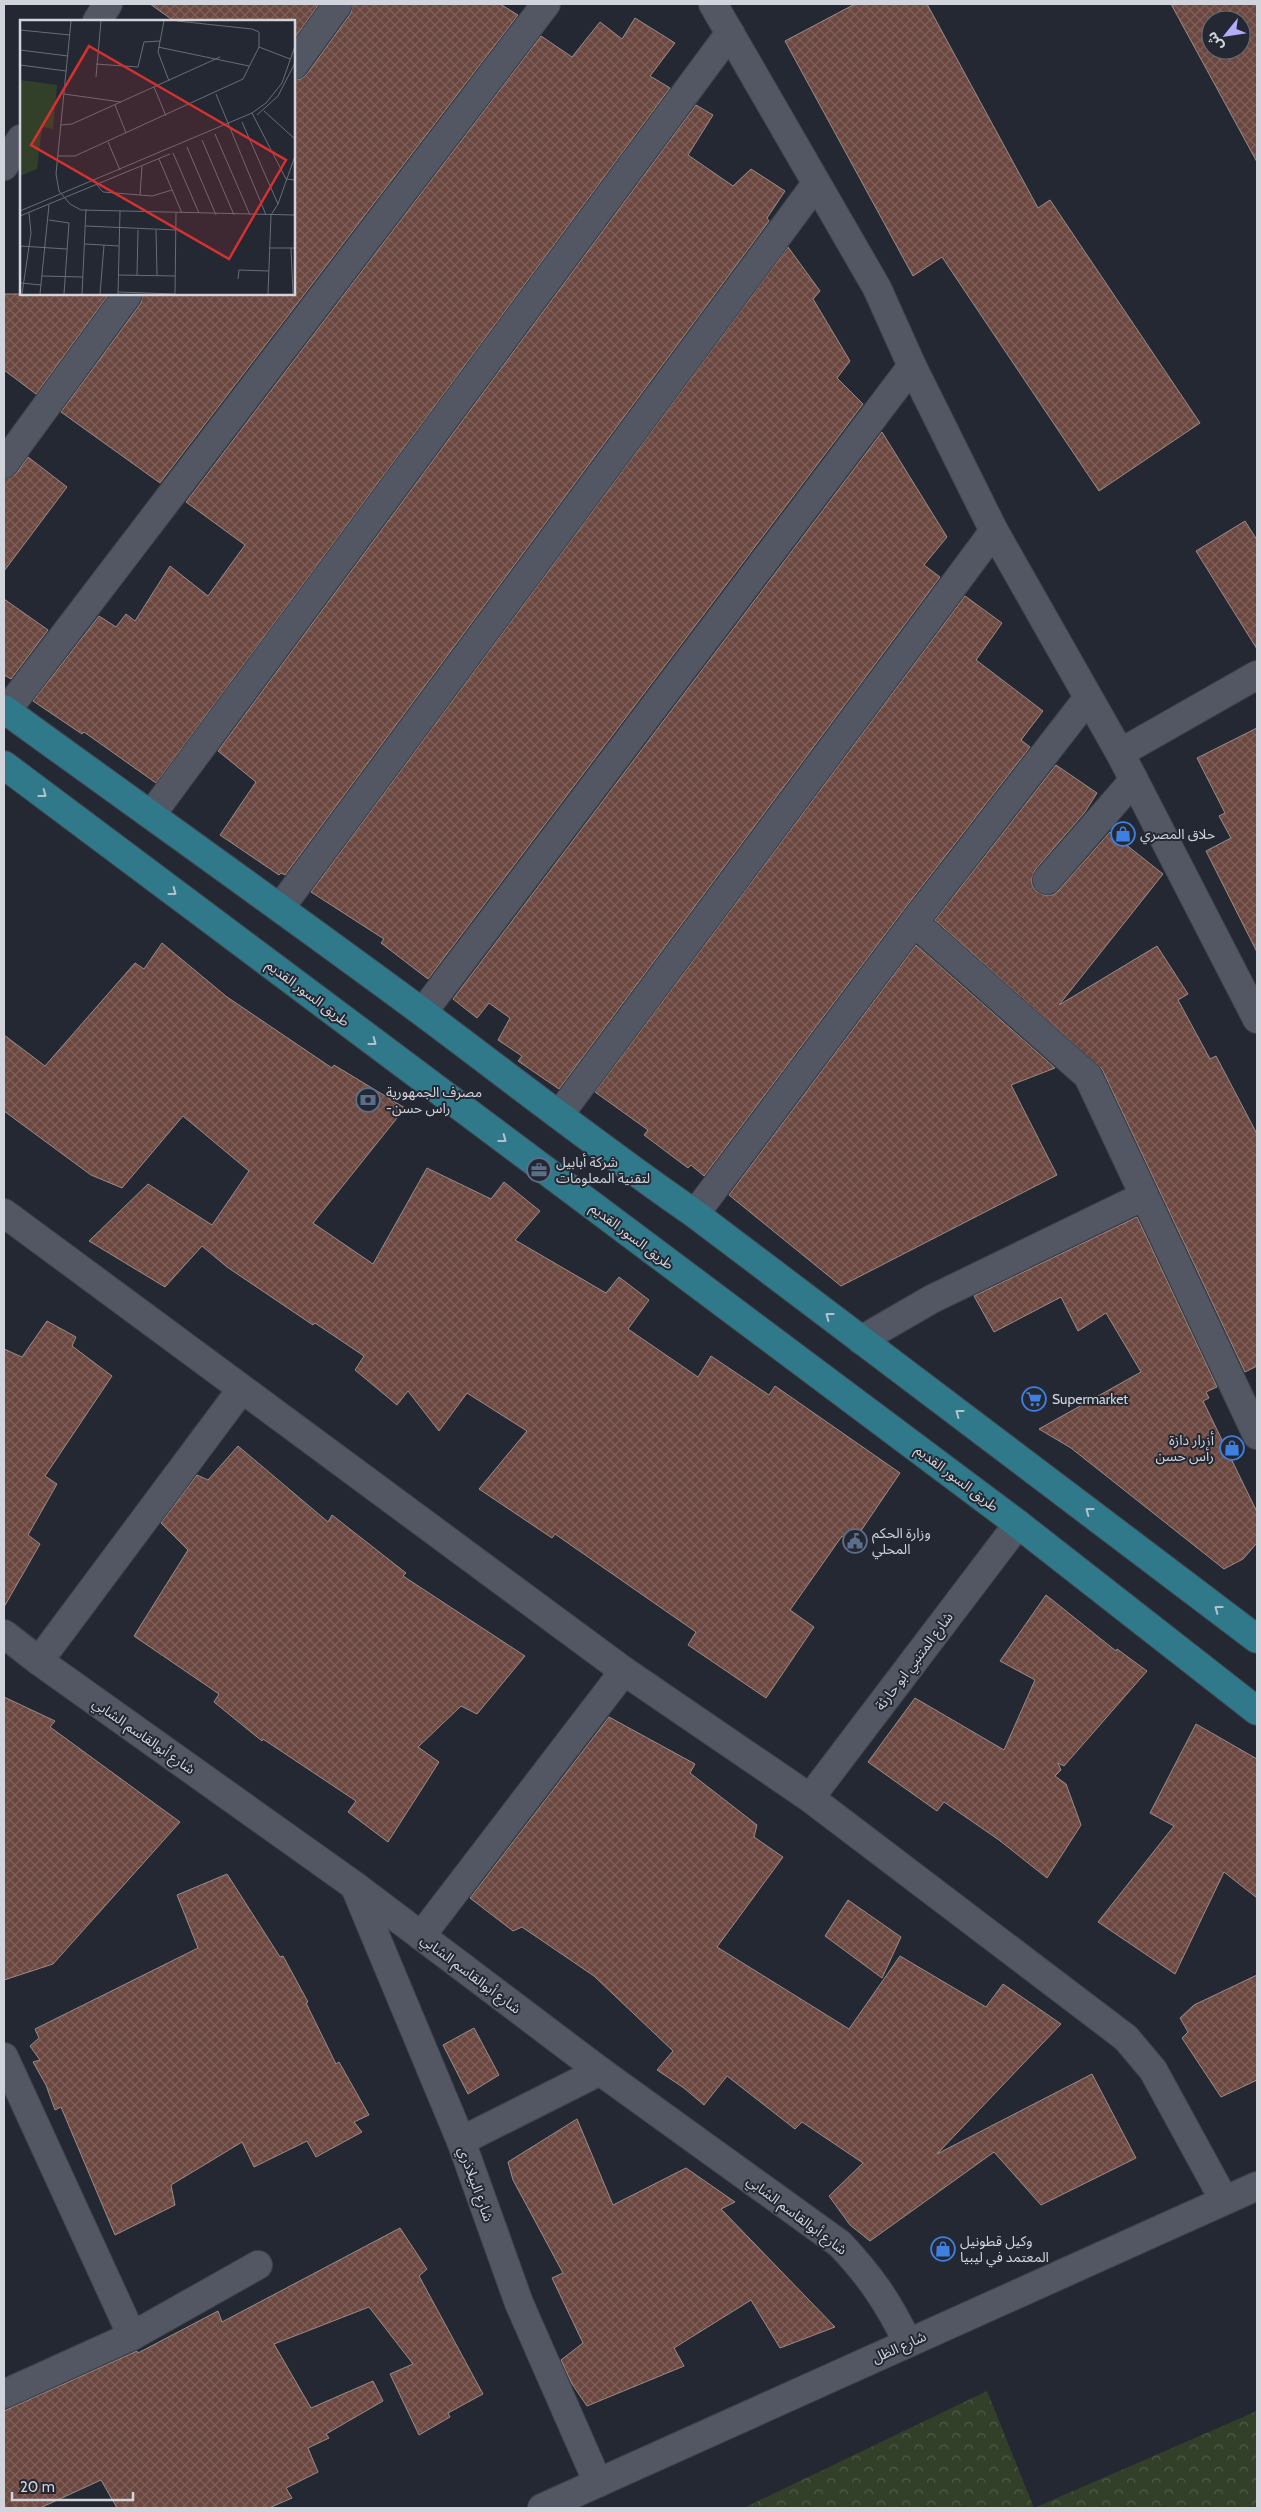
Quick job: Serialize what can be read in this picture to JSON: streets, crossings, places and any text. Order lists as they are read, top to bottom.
{
  "streets": {
    "main road": ["طريق السور القديم"],
    "street": [
      "شارع المتنبي ابو حارثة",
      "شارع أبوالقاسم الشابي",
      "شارع البيلاذري",
      "شارع الظل"
    ]
  },
  "crossings": [
    ["طريق السور القديم", "شارع المتنبي ابو حارثة"],
    ["شارع أبوالقاسم الشابي", "شارع البيلاذري"],
    ["شارع أبوالقاسم الشابي", "شارع الظل"],
    ["شارع البيلاذري", "شارع الظل"]
  ],
  "places": {
    "shop": ["حلاق المصري", "أزرار دازة رأس حسن", "وكيل قطونيل المعتمد في ليبيا"],
    "bank": ["مصرف الجمهورية -راس حسن"],
    "office": ["شركة أبابيل لتقنية المعلومات"],
    "supermarket": ["Supermarket"],
    "public building": ["وزارة الحكم المحلي"]
  },
  "scale_bar": "20 m",
  "north": "bottom left"
}
